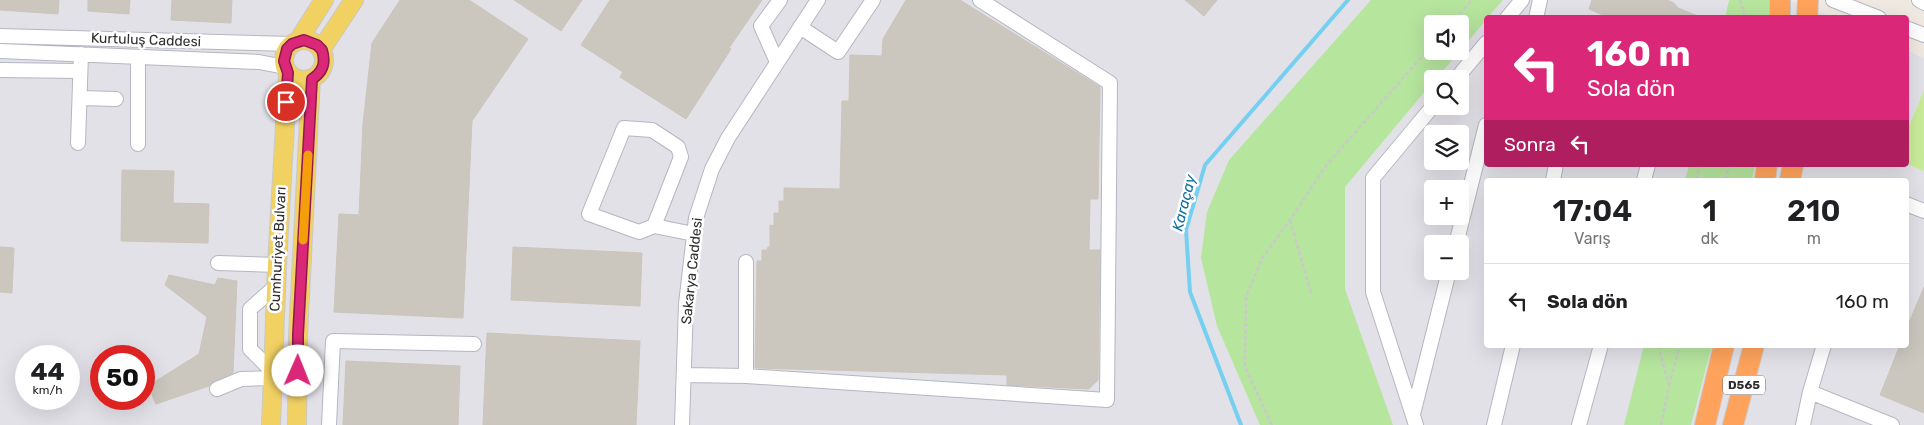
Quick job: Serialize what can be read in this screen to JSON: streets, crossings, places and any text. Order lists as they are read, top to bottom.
{
  "streets": {
    "highway": ["D565"],
    "main road": ["Cumhuriyet Bulvarı"],
    "street": ["Kurtuluş Caddesi", "Sakarya Caddesi"]
  },
  "crossings": [
    ["Kurtuluş Caddesi", "Cumhuriyet Bulvarı"]
  ],
  "water": ["Karaçay"],
  "page": {
    "map_buttons": ["+", "−"],
    "turn": ["160 m", "Sola dön"],
    "then": "Sonra",
    "eta": [
      "17:04",
      "Varış",
      "1",
      "dk",
      "210",
      "m"
    ],
    "list": [
      {
        "name": "Sola dön",
        "value": "160 m"
      }
    ],
    "speed": "44 km/h",
    "limit": "50"
  }
}
